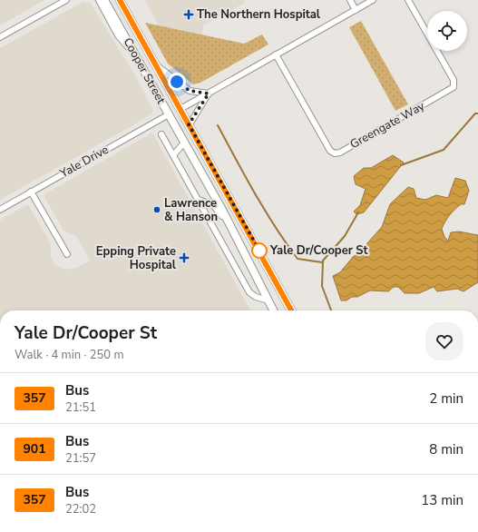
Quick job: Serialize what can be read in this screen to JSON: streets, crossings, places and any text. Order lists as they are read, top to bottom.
{
  "streets": {
    "main road": ["Cooper Street"],
    "street": ["Greengate Way", "Yale Drive"]
  },
  "crossings": [
    ["Cooper Street", "Yale Drive"]
  ],
  "places": {
    "health": ["The Northern Hospital", "Epping Private Hospital"],
    "other": ["Lawrence & Hanson", "Yale Dr/Cooper St"]
  },
  "lines": ["bus line 357"],
  "page": {
    "heading": ["Yale Dr/Cooper St", "Walk · 4 min · 250 m"],
    "list": [
      {
        "mark": "357",
        "name": "Bus",
        "note": "21:51",
        "value": "2 min"
      },
      {
        "mark": "901",
        "name": "Bus",
        "note": "21:57",
        "value": "8 min"
      },
      {
        "mark": "357",
        "name": "Bus",
        "note": "22:02",
        "value": "13 min"
      }
    ]
  }
}
